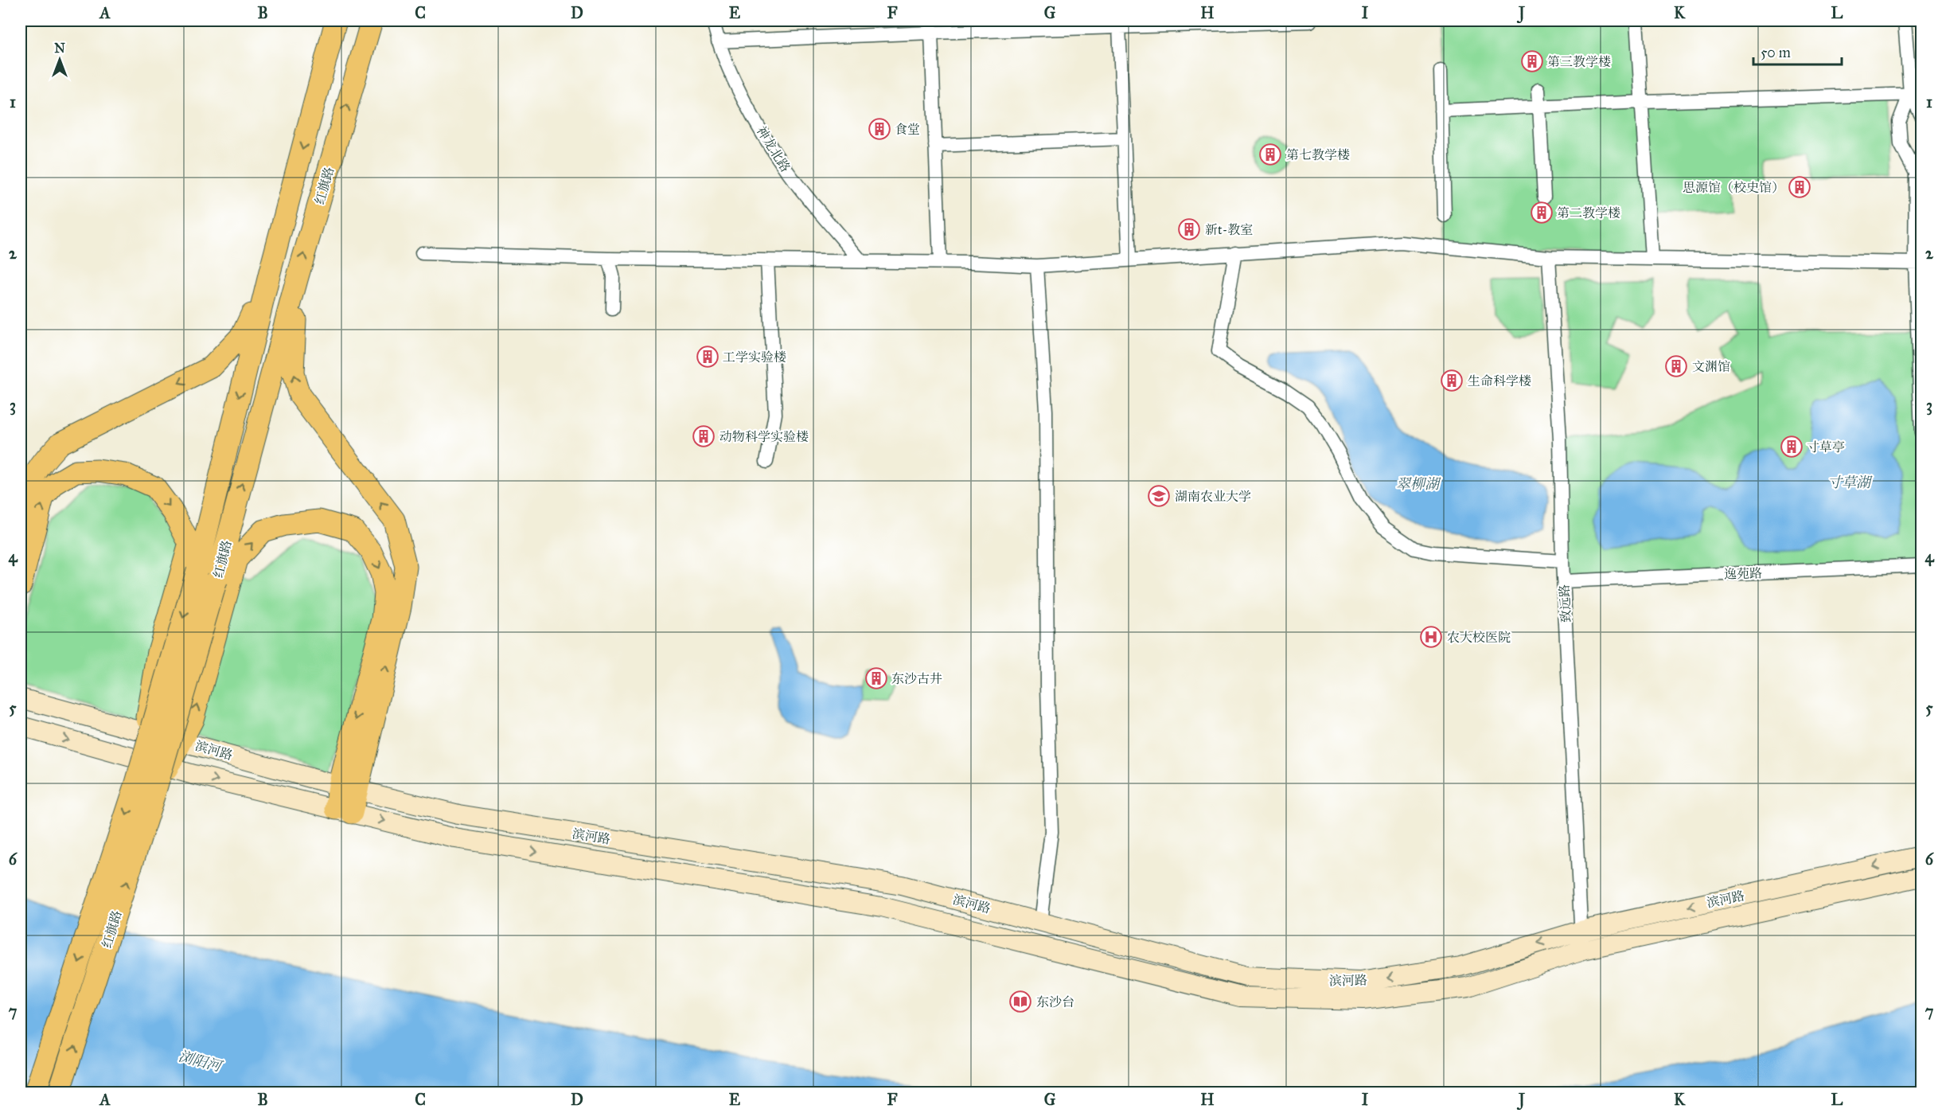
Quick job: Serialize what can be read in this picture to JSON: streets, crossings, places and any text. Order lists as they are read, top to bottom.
{
  "streets": {
    "main road": ["红旗路", "滨河路"],
    "street": ["神龙北路", "逸苑路", "致远路"]
  },
  "crossings": [
    ["逸苑路", "致远路"],
    ["致远路", "滨河路"]
  ],
  "water": ["寸草湖", "翠柳湖", "浏阳河"],
  "places": {
    "building": [
      "第三教学楼",
      "食堂",
      "第七教学楼",
      "思源馆（校史馆）",
      "第二教学楼",
      "新t-教室",
      "工学实验楼",
      "文渊馆",
      "生命科学楼",
      "动物科学实验楼",
      "寸草亭",
      "东沙古井"
    ],
    "school or university": ["湖南农业大学"],
    "hospital": ["农大校医院"],
    "library": ["东沙台"]
  },
  "scale_bar": "50 m",
  "north": "top",
  "grid": {
    "columns": [
      "A",
      "B",
      "C",
      "D",
      "E",
      "F",
      "G",
      "H",
      "I",
      "J",
      "K",
      "L"
    ],
    "rows": [
      "1",
      "2",
      "3",
      "4",
      "5",
      "6",
      "7"
    ]
  }
}
